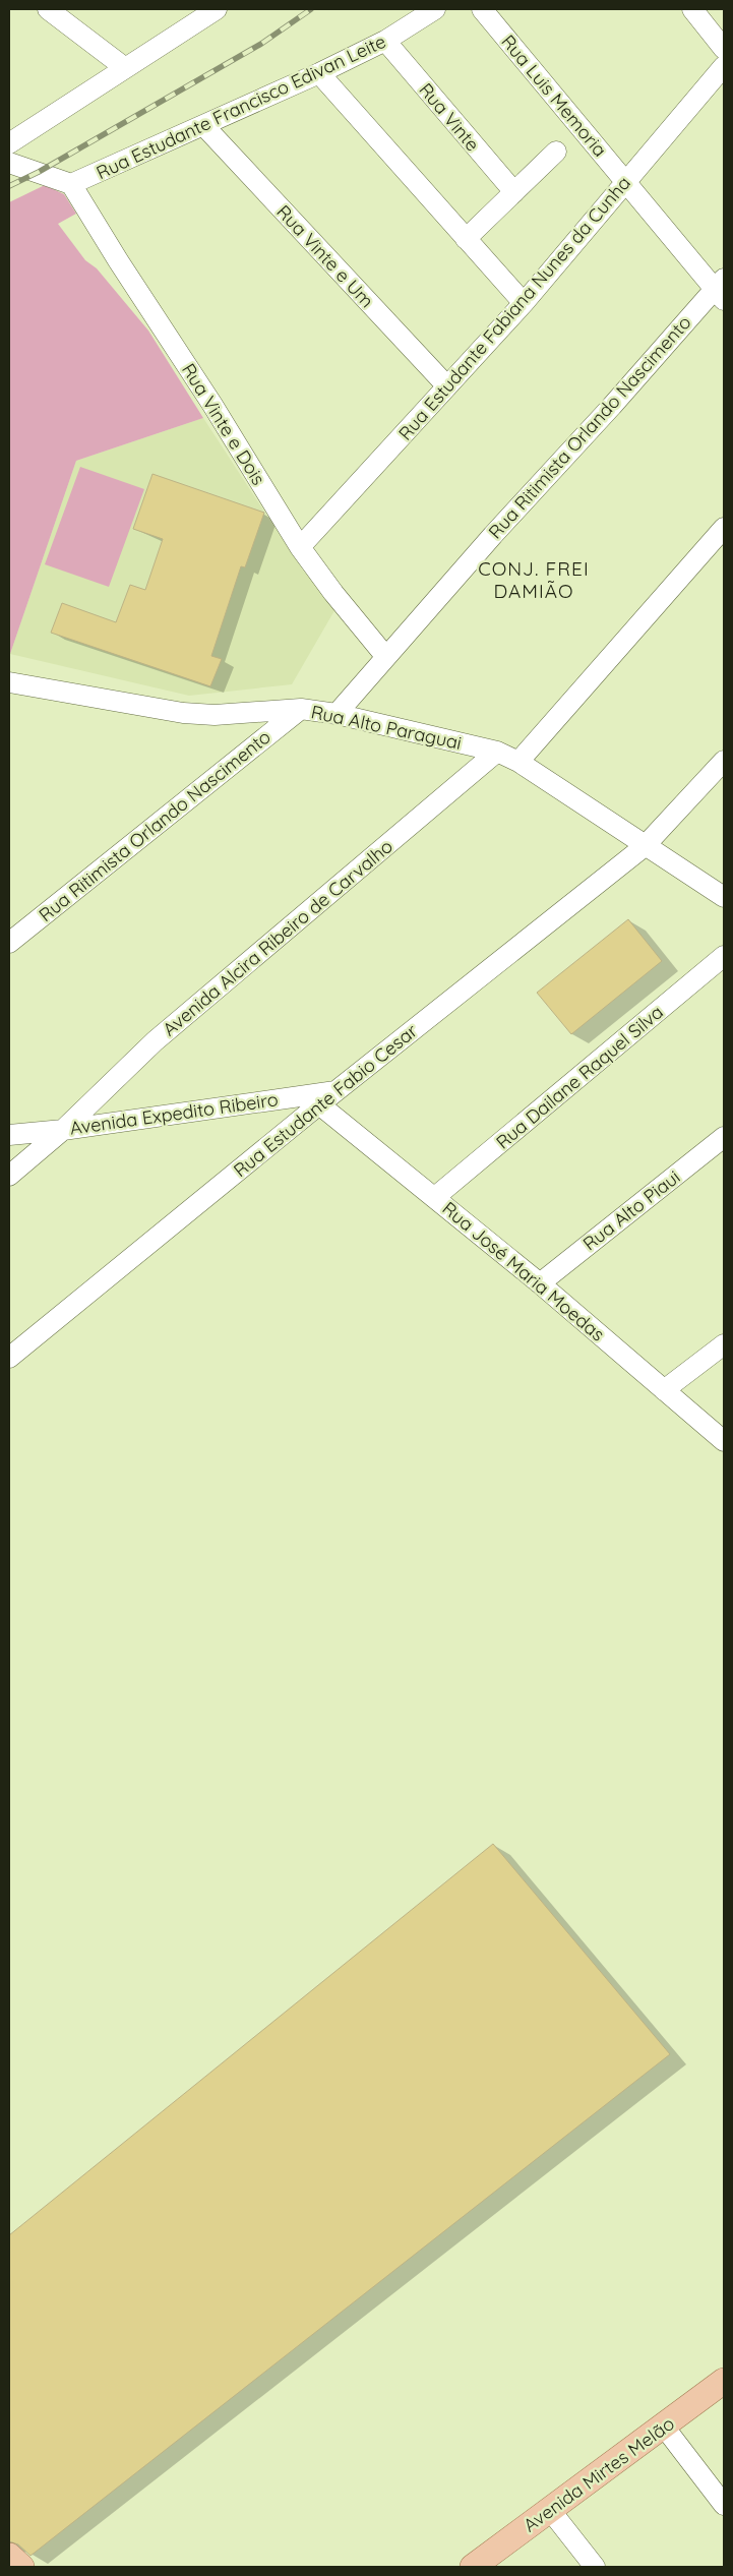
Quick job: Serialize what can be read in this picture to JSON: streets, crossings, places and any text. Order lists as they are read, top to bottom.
{
  "streets": {
    "main road": ["Avenida Mirtes Melão"],
    "street": [
      "Rua Luis Memoria",
      "Rua Estudante Francisco Edivan Leite",
      "Rua Vinte",
      "Rua Vinte e Um",
      "Rua Estudante Fabiana Nunes da Cunha",
      "Rua Vinte e Dois",
      "Rua Ritimista Orlando Nascimento",
      "Rua Alto Paraguai",
      "Avenida Alcira Ribeiro de Carvalho",
      "Rua Dailane Raquel Silva",
      "Rua Estudante Fabio Cesar",
      "Avenida Expedito Ribeiro",
      "Rua Alto Piaui",
      "Rua José Maria Moedas"
    ]
  },
  "crossings": [
    ["Rua Luis Memoria", "Rua Estudante Fabiana Nunes da Cunha"],
    ["Rua Luis Memoria", "Rua Ritimista Orlando Nascimento"],
    ["Rua Estudante Francisco Edivan Leite", "Rua Vinte"],
    ["Rua Estudante Francisco Edivan Leite", "Rua Vinte e Um"],
    ["Rua Estudante Francisco Edivan Leite", "Rua Vinte e Dois"],
    ["Rua Vinte e Um", "Rua Estudante Fabiana Nunes da Cunha"],
    ["Rua Estudante Fabiana Nunes da Cunha", "Rua Vinte e Dois"],
    ["Rua Vinte e Dois", "Rua Ritimista Orlando Nascimento"],
    ["Rua Ritimista Orlando Nascimento", "Rua Alto Paraguai"],
    ["Rua Alto Paraguai", "Avenida Alcira Ribeiro de Carvalho"],
    ["Rua Alto Paraguai", "Rua Estudante Fabio Cesar"],
    ["Avenida Alcira Ribeiro de Carvalho", "Avenida Expedito Ribeiro"],
    ["Rua Dailane Raquel Silva", "Rua José Maria Moedas"],
    ["Rua Estudante Fabio Cesar", "Avenida Expedito Ribeiro"],
    ["Rua Estudante Fabio Cesar", "Rua José Maria Moedas"],
    ["Rua Alto Piaui", "Rua José Maria Moedas"]
  ],
  "districts": ["CONJ. FREI DAMIÃO"]
}
